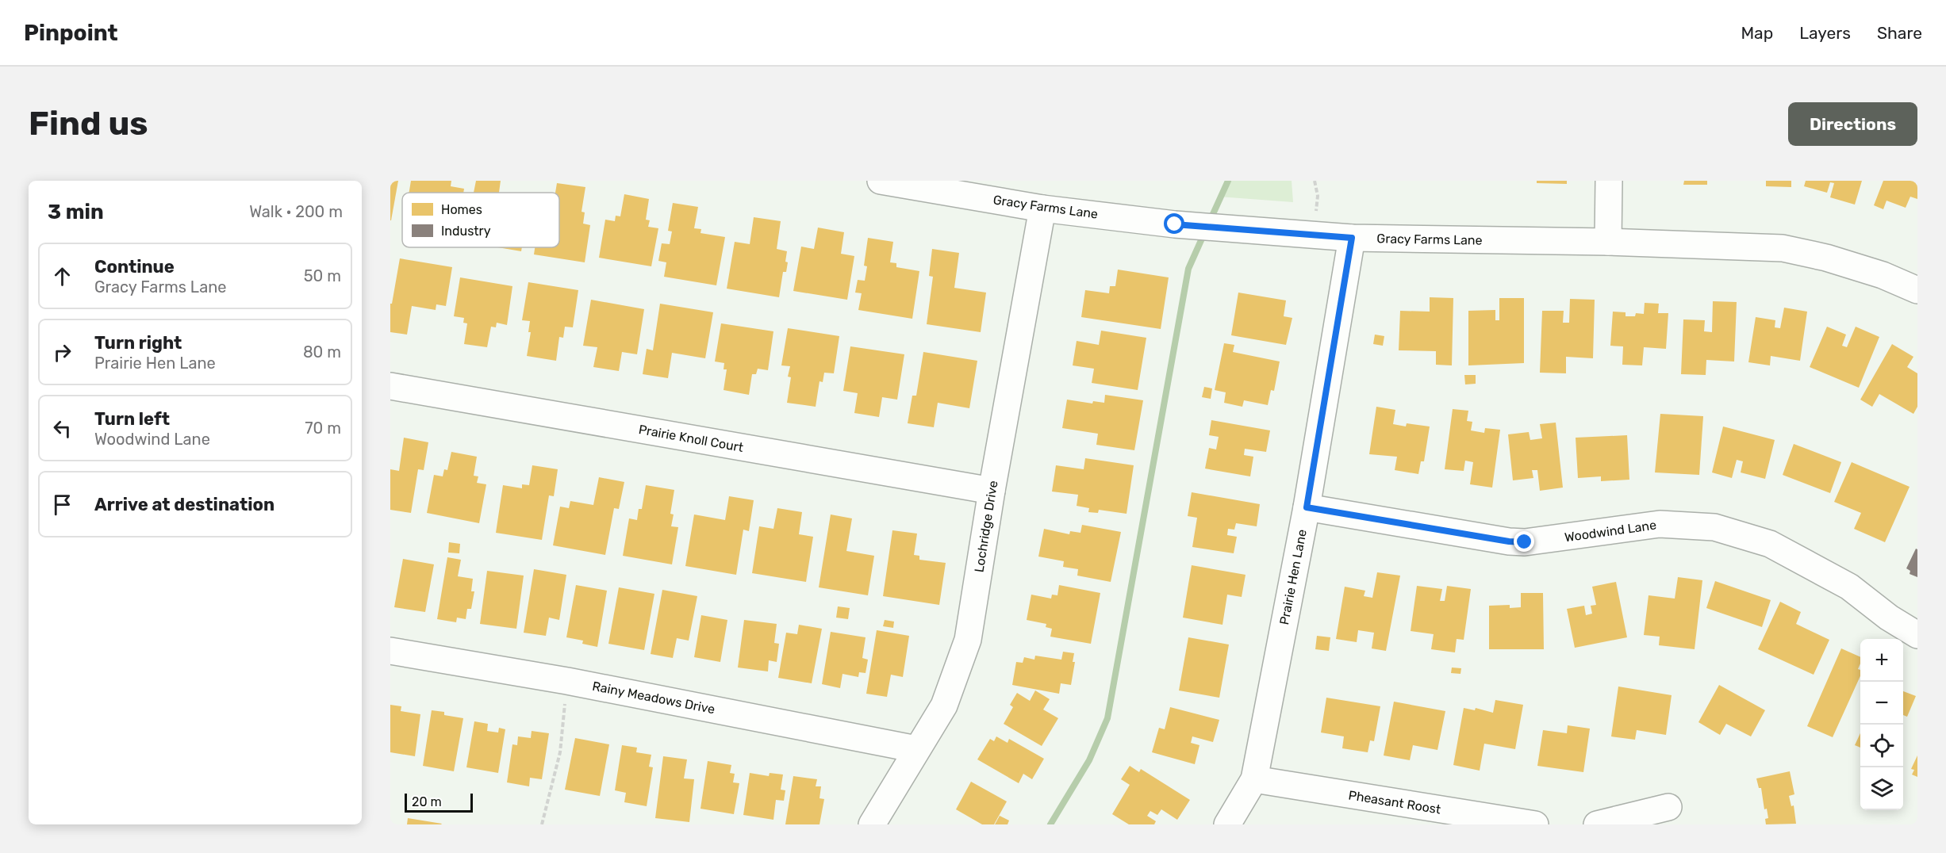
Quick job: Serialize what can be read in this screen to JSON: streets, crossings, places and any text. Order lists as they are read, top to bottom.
{
  "streets": {
    "street": [
      "Gracy Farms Lane",
      "Prairie Knoll Court",
      "Lochridge Drive",
      "Woodwind Lane",
      "Prairie Hen Lane",
      "Rainy Meadows Drive",
      "Pheasant Roost"
    ]
  },
  "crossings": [
    ["Gracy Farms Lane", "Lochridge Drive"],
    ["Gracy Farms Lane", "Prairie Hen Lane"],
    ["Prairie Knoll Court", "Lochridge Drive"],
    ["Lochridge Drive", "Rainy Meadows Drive"],
    ["Woodwind Lane", "Prairie Hen Lane"],
    ["Prairie Hen Lane", "Pheasant Roost"]
  ],
  "legend": ["Homes", "Industry"],
  "scale_bar": "20 m",
  "page": {
    "header": "Pinpoint",
    "nav": ["Map", "Layers", "Share"],
    "buttons": "Directions",
    "title": "Find us",
    "heading": ["3 min", "Walk · 200 m"],
    "list": [
      ["Continue", "Gracy Farms Lane", "50 m"],
      ["Turn right", "Prairie Hen Lane", "80 m"],
      ["Turn left", "Woodwind Lane", "70 m"],
      "Arrive at destination"
    ],
    "map_buttons": ["+", "−"],
    "scale": "20 m"
  }
}
